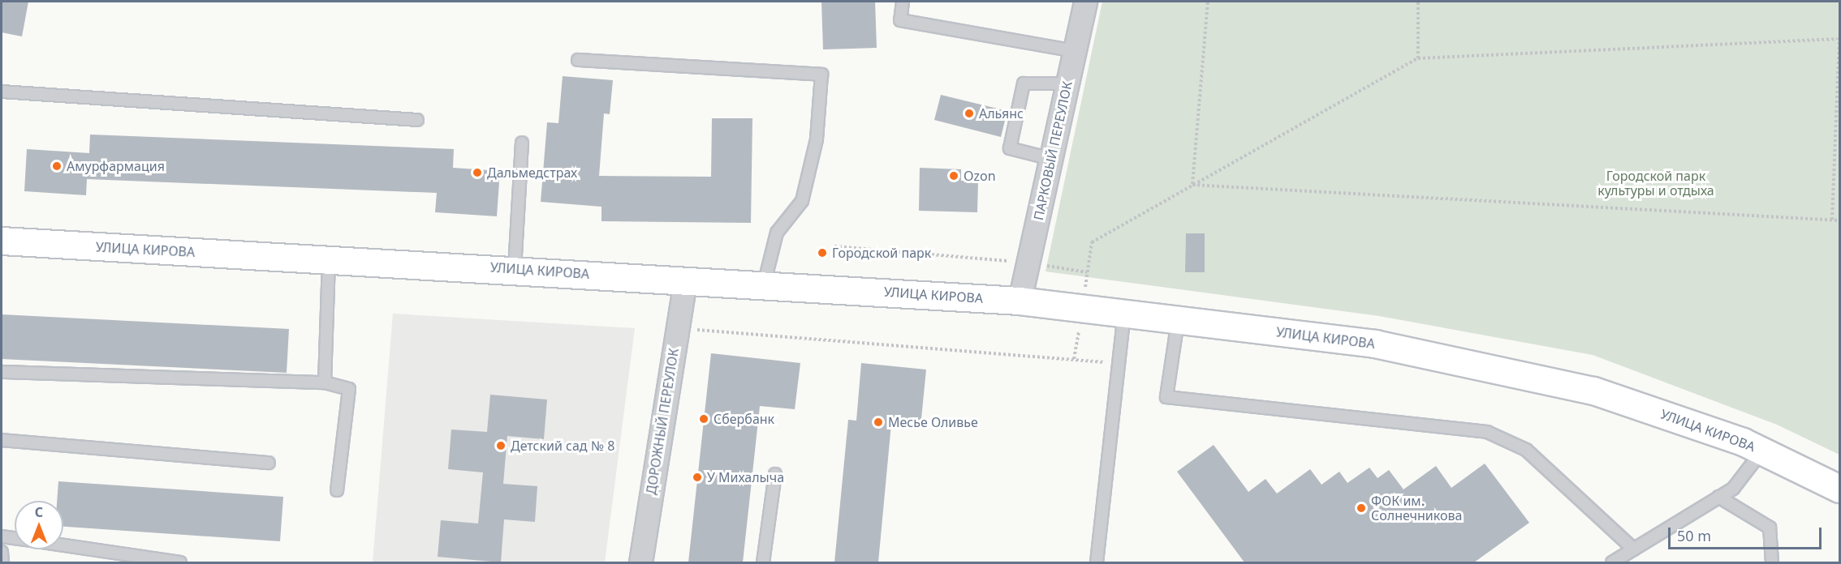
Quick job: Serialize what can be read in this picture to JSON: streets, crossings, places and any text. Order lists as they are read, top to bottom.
{
  "streets": {
    "main road": ["УЛИЦА КИРОВА"],
    "street": ["ПАРКОВЫЙ ПЕРЕУЛОК", "ДОРОЖНЫЙ ПЕРЕУЛОК"]
  },
  "crossings": [
    ["ПАРКОВЫЙ ПЕРЕУЛОК", "УЛИЦА КИРОВА"],
    ["УЛИЦА КИРОВА", "ДОРОЖНЫЙ ПЕРЕУЛОК"]
  ],
  "parks": ["Городской парк культуры и отдыха"],
  "places": [
    "Альянс",
    "Амурфармация",
    "Дальмедстрах",
    "Ozon",
    "Городской парк",
    "Сбербанк",
    "Месье Оливье",
    "Детский сад № 8",
    "У Михалыча",
    "ФОК им. Солнечникова"
  ],
  "scale_bar": "50 m",
  "north": "top"
}
